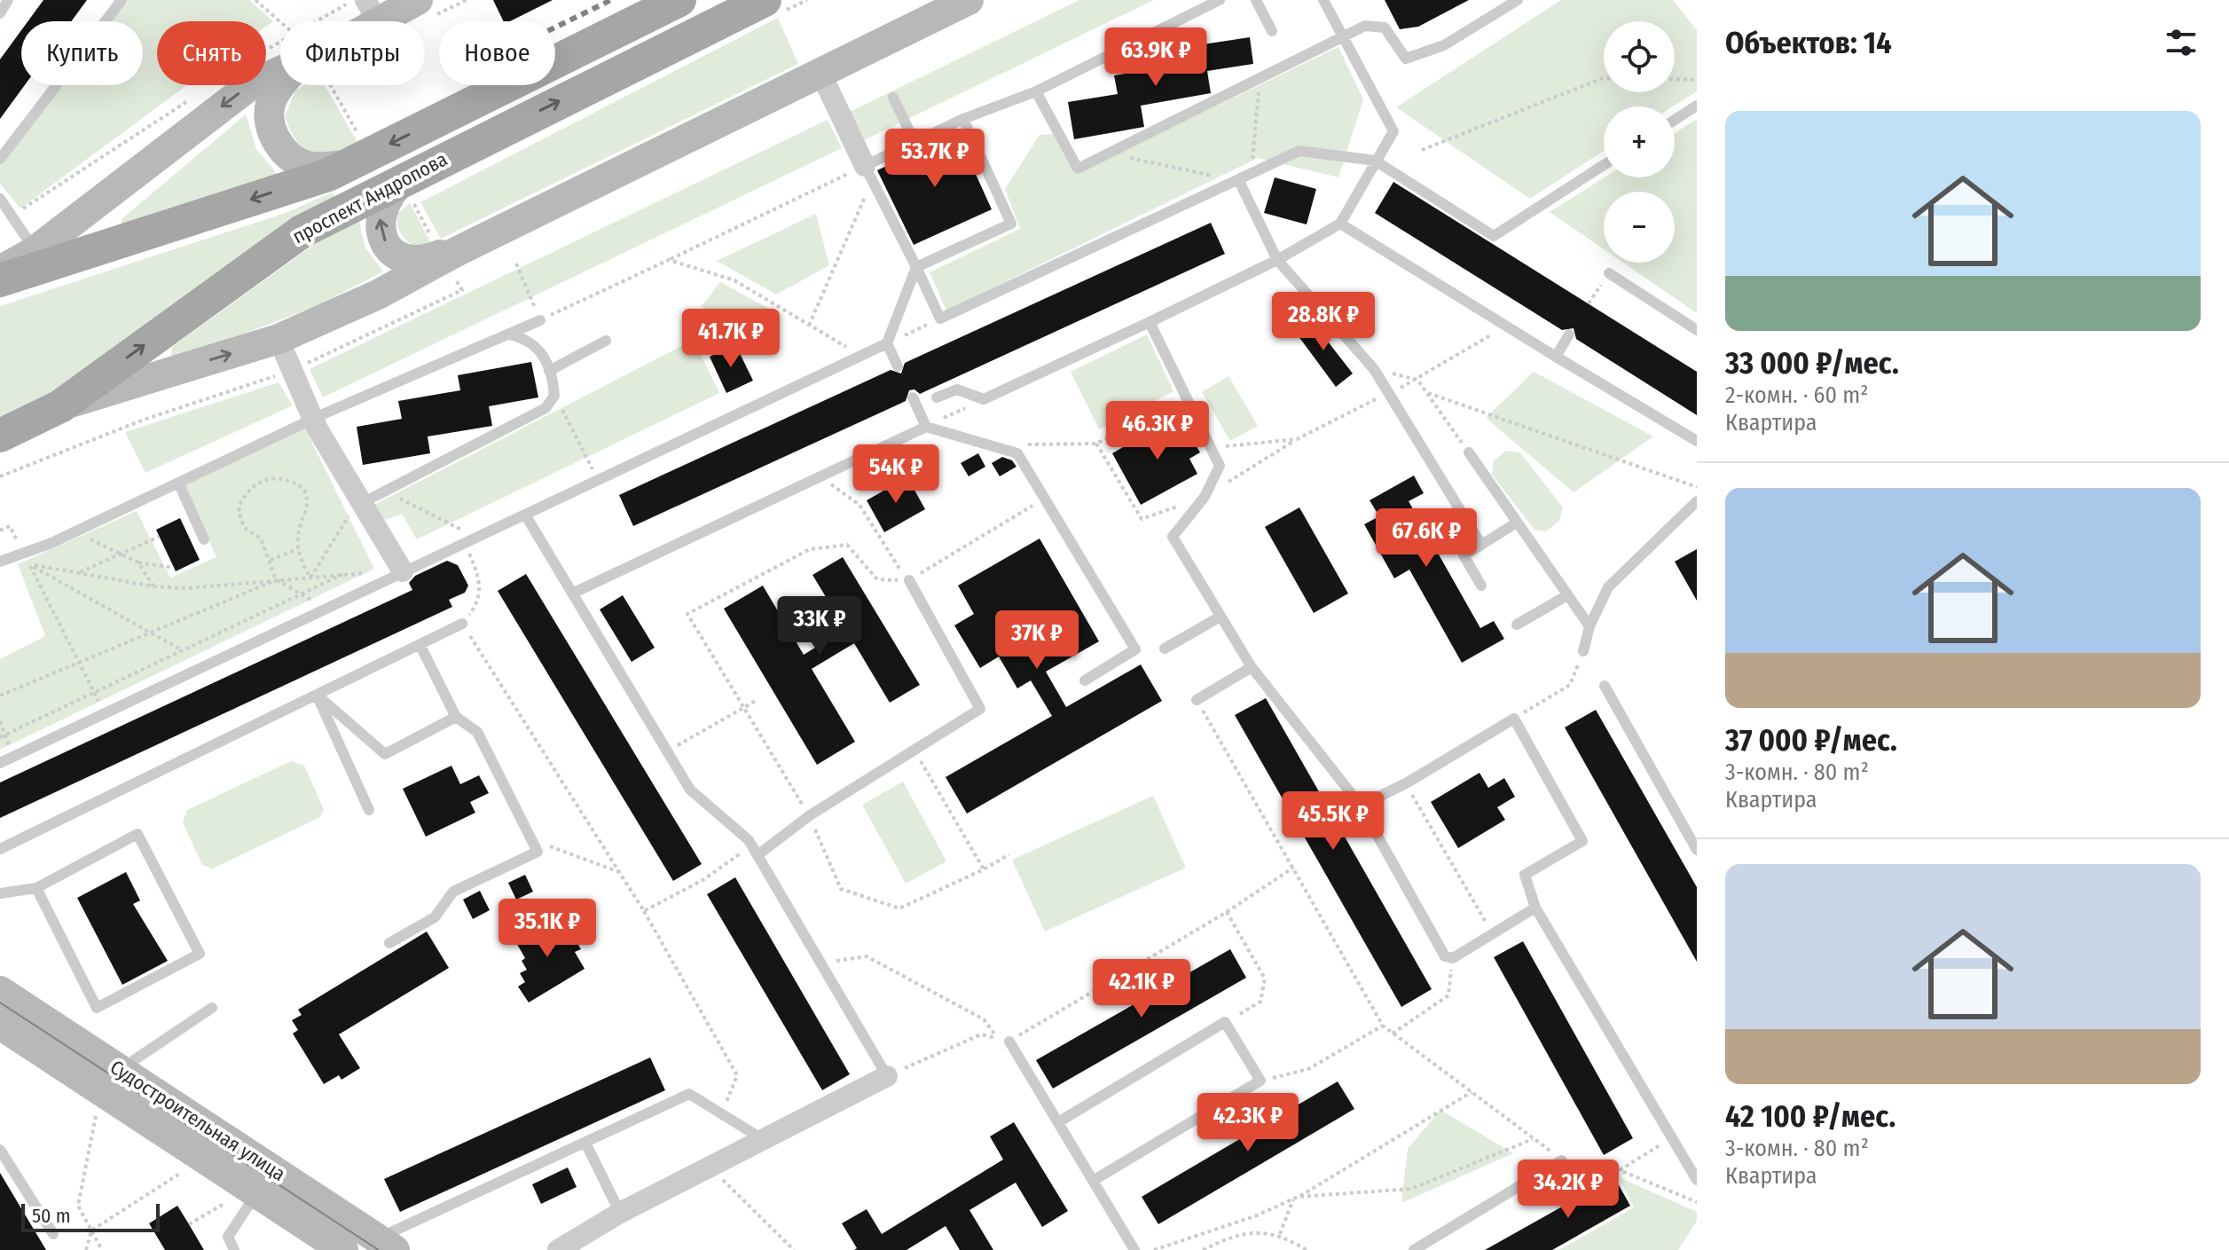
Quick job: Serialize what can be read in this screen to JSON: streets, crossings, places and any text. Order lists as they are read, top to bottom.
{
  "streets": {
    "main road": ["проспект Андропова", "Судостроительная улица"]
  },
  "scale_bar": "50 m",
  "page": {
    "heading": "Объектов: 14",
    "map_buttons": ["+", "−"],
    "chip": [
      "Купить",
      "Снять",
      "Фильтры",
      "Новое"
    ],
    "price": [
      "63.9K ₽",
      "53.7K ₽",
      "28.8K ₽",
      "41.7K ₽",
      "46.3K ₽",
      "54K ₽",
      "67.6K ₽",
      "33K ₽",
      "37K ₽",
      "45.5K ₽",
      "35.1K ₽",
      "42.1K ₽",
      "42.3K ₽",
      "34.2K ₽"
    ],
    "list": [
      {
        "name": "33 000 ₽/мес.",
        "note": "2-комн. · 60 m² · Квартира"
      },
      {
        "name": "37 000 ₽/мес.",
        "note": "3-комн. · 80 m² · Квартира"
      },
      {
        "name": "42 100 ₽/мес.",
        "note": "3-комн. · 80 m² · Квартира"
      }
    ],
    "scale": "50 m"
  }
}
